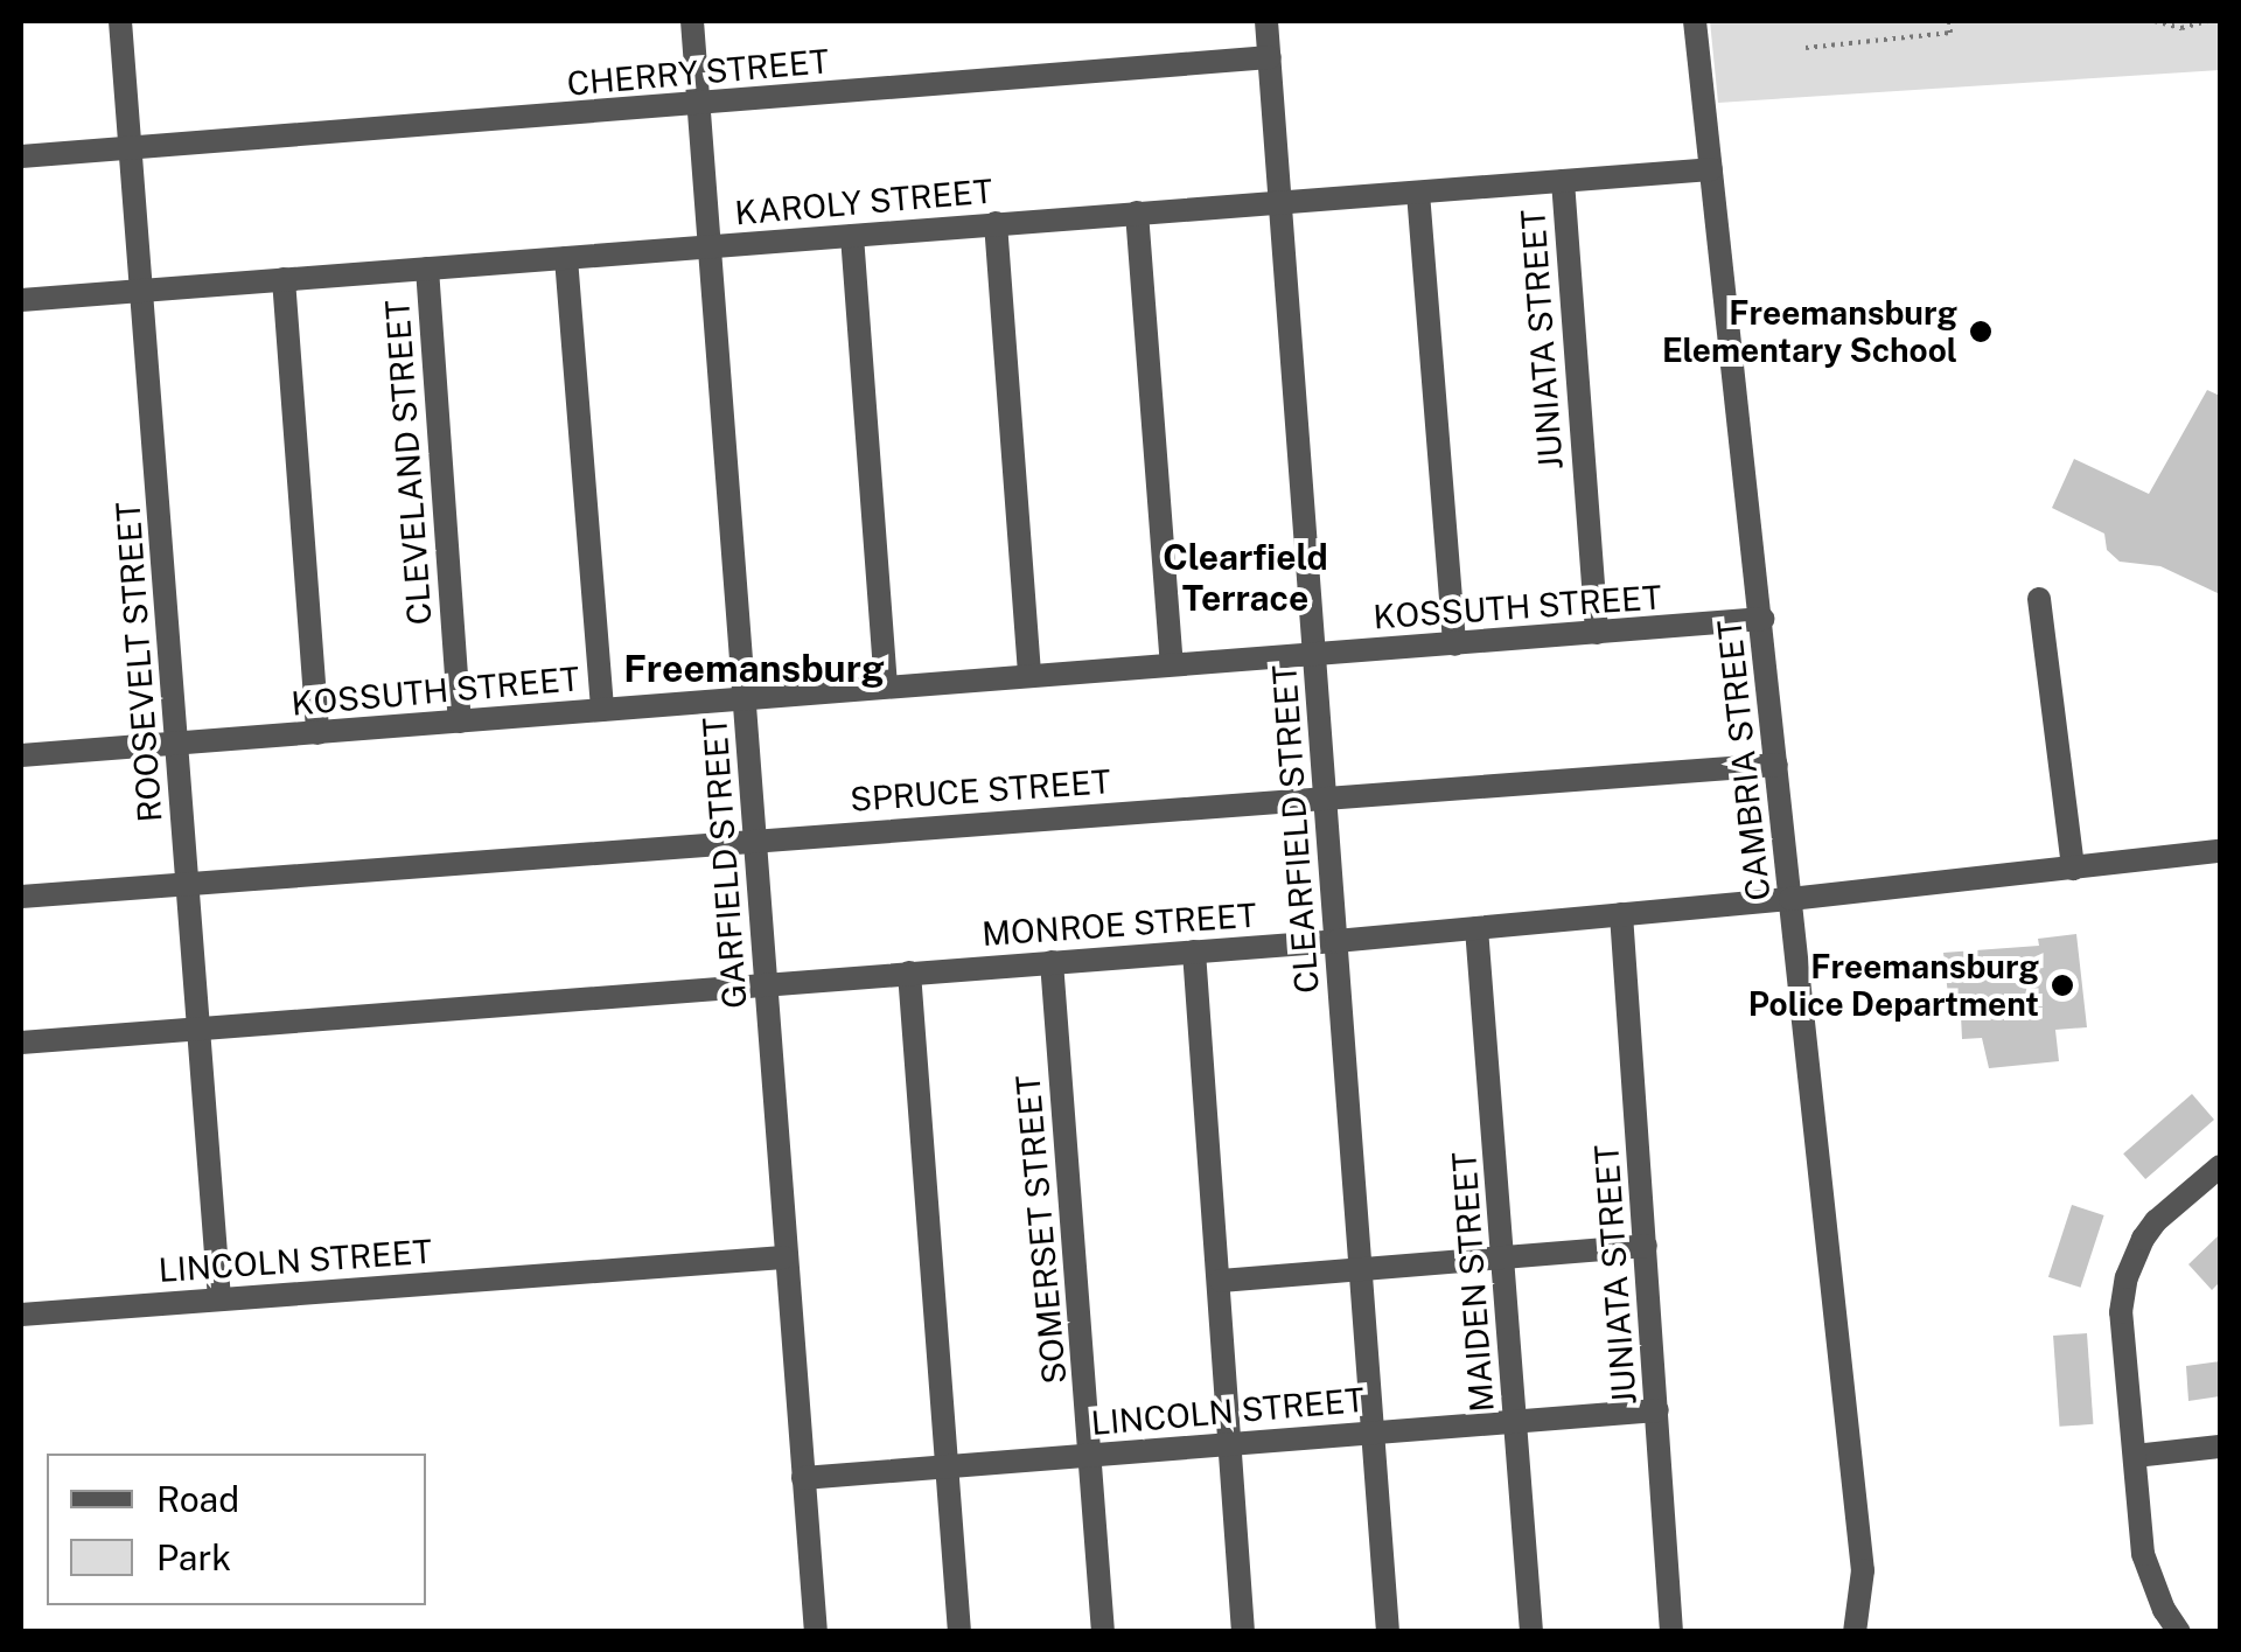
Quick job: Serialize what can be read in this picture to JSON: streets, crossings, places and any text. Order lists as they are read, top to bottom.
{
  "streets": {
    "street": [
      "CHERRY STREET",
      "KAROLY STREET",
      "JUNIATA STREET",
      "CLEVELAND STREET",
      "KOSSUTH STREET",
      "ROOSEVELT STREET",
      "CAMBRIA STREET",
      "SPRUCE STREET",
      "CLEARFIELD STREET",
      "GARFIELD STREET",
      "MONROE STREET",
      "SOMERSET STREET",
      "LINCOLN STREET",
      "MAIDEN STREET"
    ]
  },
  "crossings": [
    ["CHERRY STREET", "ROOSEVELT STREET"],
    ["CHERRY STREET", "CLEARFIELD STREET"],
    ["CHERRY STREET", "GARFIELD STREET"],
    ["KAROLY STREET", "JUNIATA STREET"],
    ["KAROLY STREET", "CLEVELAND STREET"],
    ["KAROLY STREET", "ROOSEVELT STREET"],
    ["KAROLY STREET", "CAMBRIA STREET"],
    ["KAROLY STREET", "CLEARFIELD STREET"],
    ["KAROLY STREET", "GARFIELD STREET"],
    ["JUNIATA STREET", "KOSSUTH STREET"],
    ["JUNIATA STREET", "MONROE STREET"],
    ["JUNIATA STREET", "LINCOLN STREET"],
    ["CLEVELAND STREET", "KOSSUTH STREET"],
    ["KOSSUTH STREET", "ROOSEVELT STREET"],
    ["KOSSUTH STREET", "CAMBRIA STREET"],
    ["KOSSUTH STREET", "CLEARFIELD STREET"],
    ["KOSSUTH STREET", "GARFIELD STREET"],
    ["ROOSEVELT STREET", "SPRUCE STREET"],
    ["ROOSEVELT STREET", "MONROE STREET"],
    ["ROOSEVELT STREET", "LINCOLN STREET"],
    ["CAMBRIA STREET", "SPRUCE STREET"],
    ["CAMBRIA STREET", "MONROE STREET"],
    ["SPRUCE STREET", "CLEARFIELD STREET"],
    ["SPRUCE STREET", "GARFIELD STREET"],
    ["CLEARFIELD STREET", "MONROE STREET"],
    ["CLEARFIELD STREET", "LINCOLN STREET"],
    ["GARFIELD STREET", "MONROE STREET"],
    ["GARFIELD STREET", "LINCOLN STREET"],
    ["MONROE STREET", "SOMERSET STREET"],
    ["MONROE STREET", "MAIDEN STREET"],
    ["SOMERSET STREET", "LINCOLN STREET"],
    ["LINCOLN STREET", "MAIDEN STREET"]
  ],
  "districts": ["Clearfield Terrace", "Freemansburg"],
  "places": ["Freemansburg Elementary School", "Freemansburg Police Department"],
  "legend": ["Road", "Park"]
}
